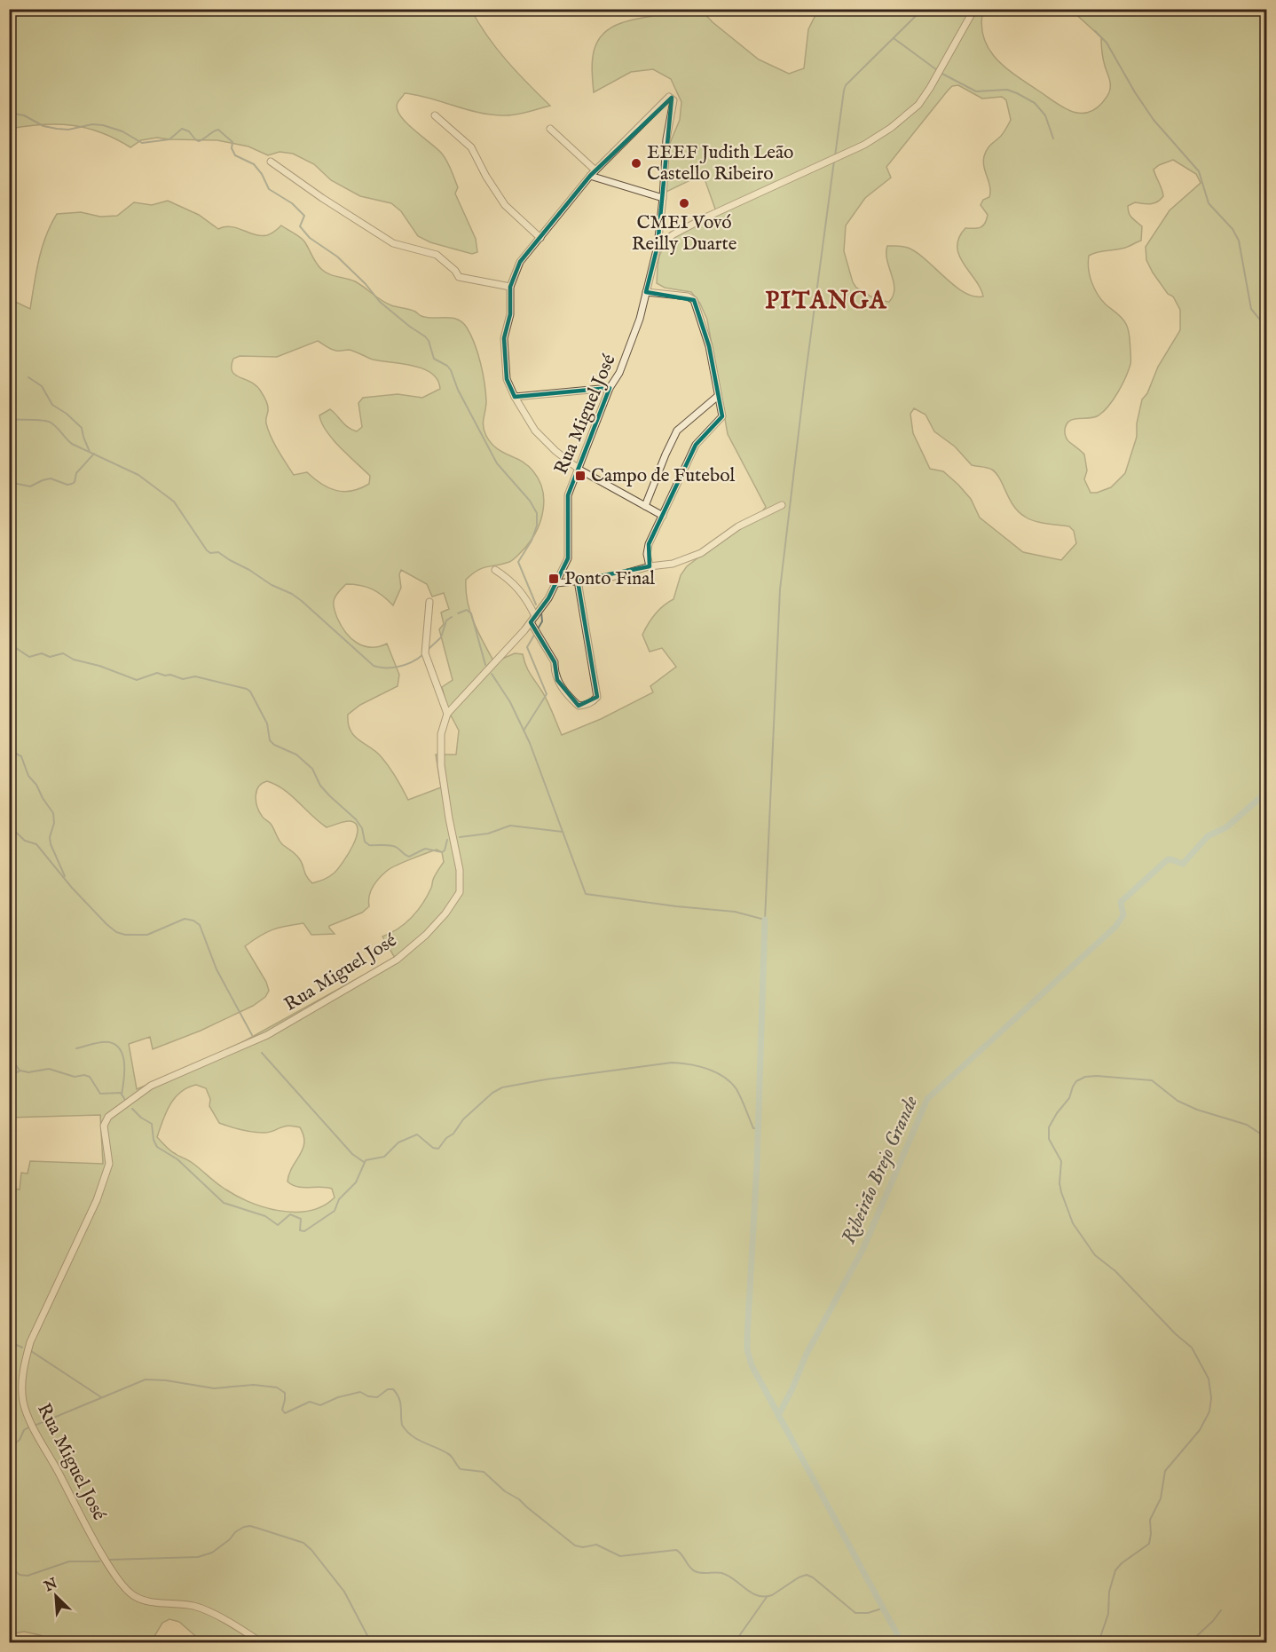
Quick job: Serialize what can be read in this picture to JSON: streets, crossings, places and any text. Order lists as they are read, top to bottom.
{
  "streets": {
    "street": ["Rua Miguel José"]
  },
  "districts": ["PITANGA"],
  "water": ["Ribeirão Brejo Grande"],
  "places": {
    "other": ["EEEF Judith Leão Castello Ribeiro", "CMEI Vovó Reilly Duarte"],
    "transit": ["Campo de Futebol", "Ponto Final"]
  },
  "north": "top left"
}
